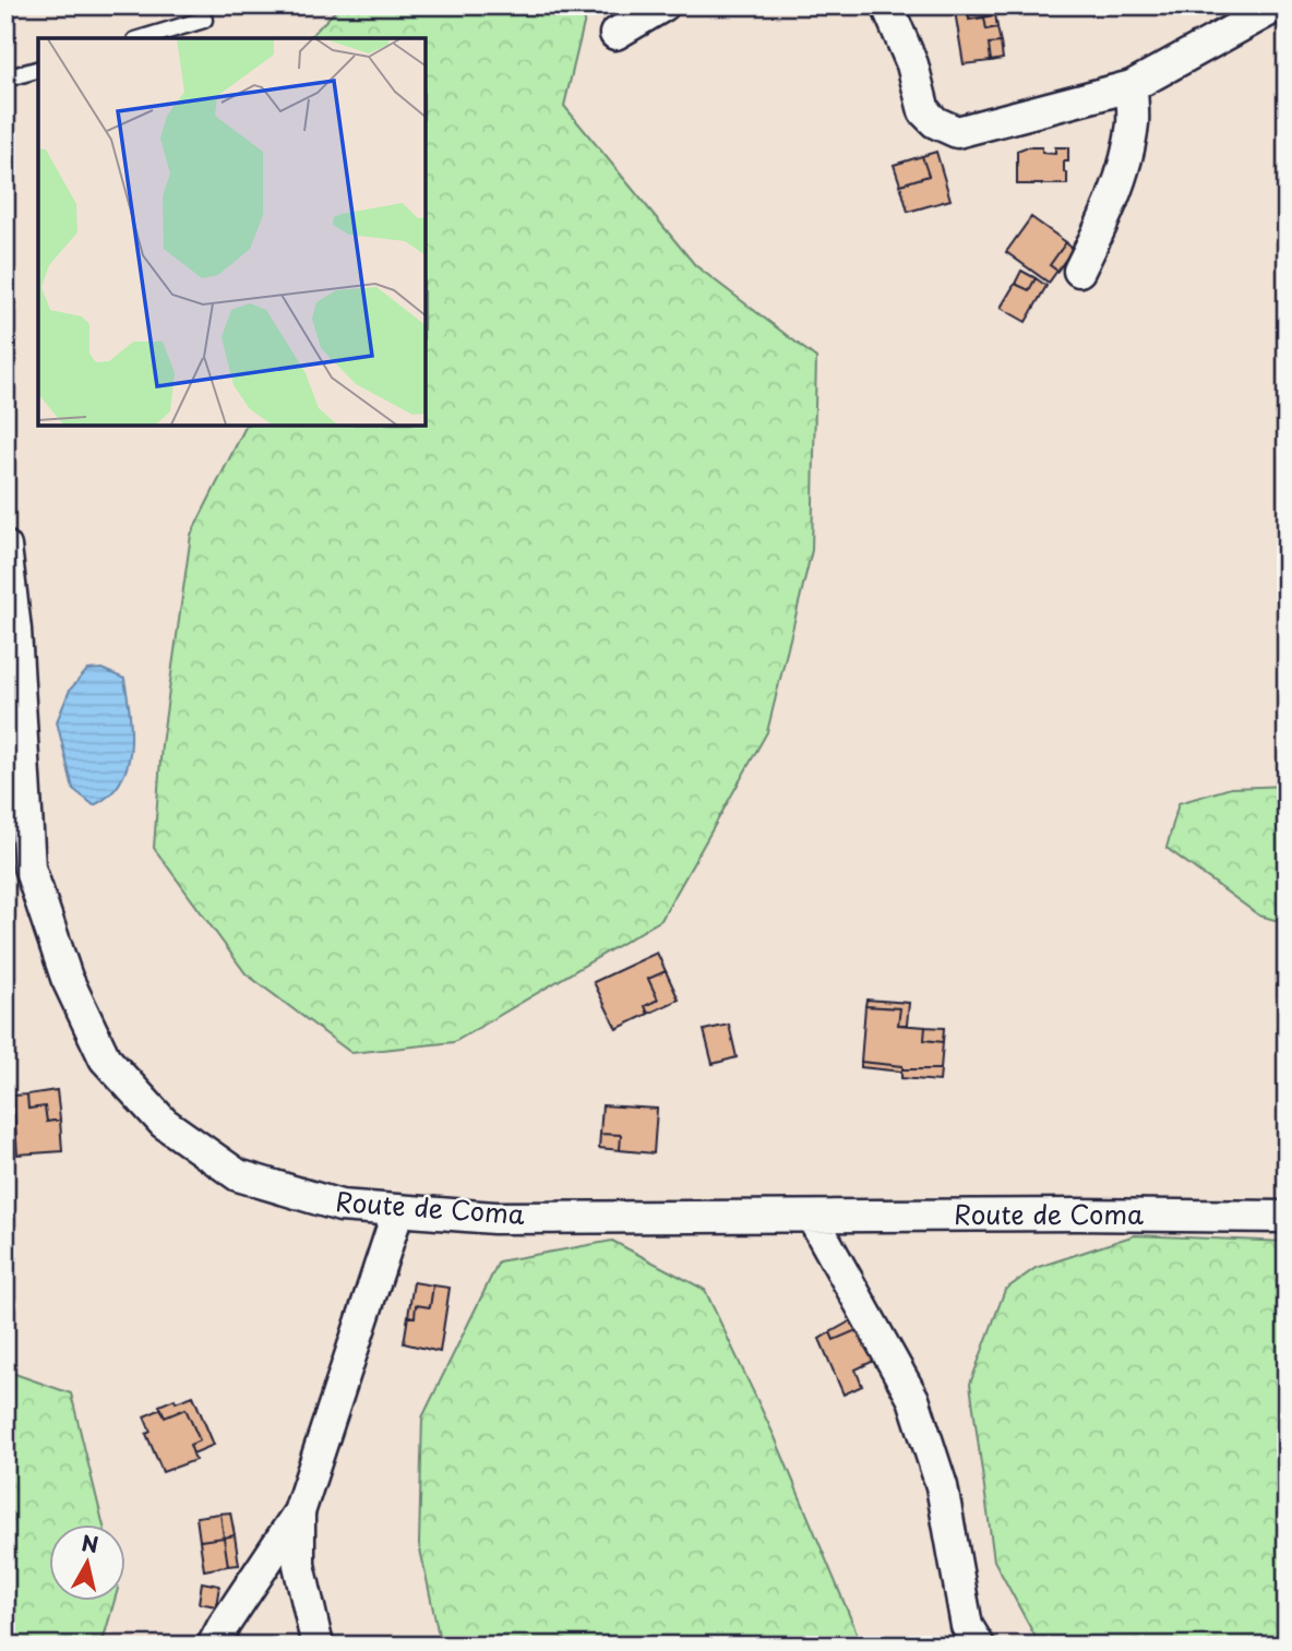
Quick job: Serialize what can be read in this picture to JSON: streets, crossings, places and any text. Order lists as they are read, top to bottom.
{
  "streets": {
    "street": ["Route de Coma"]
  },
  "north": "top"
}
